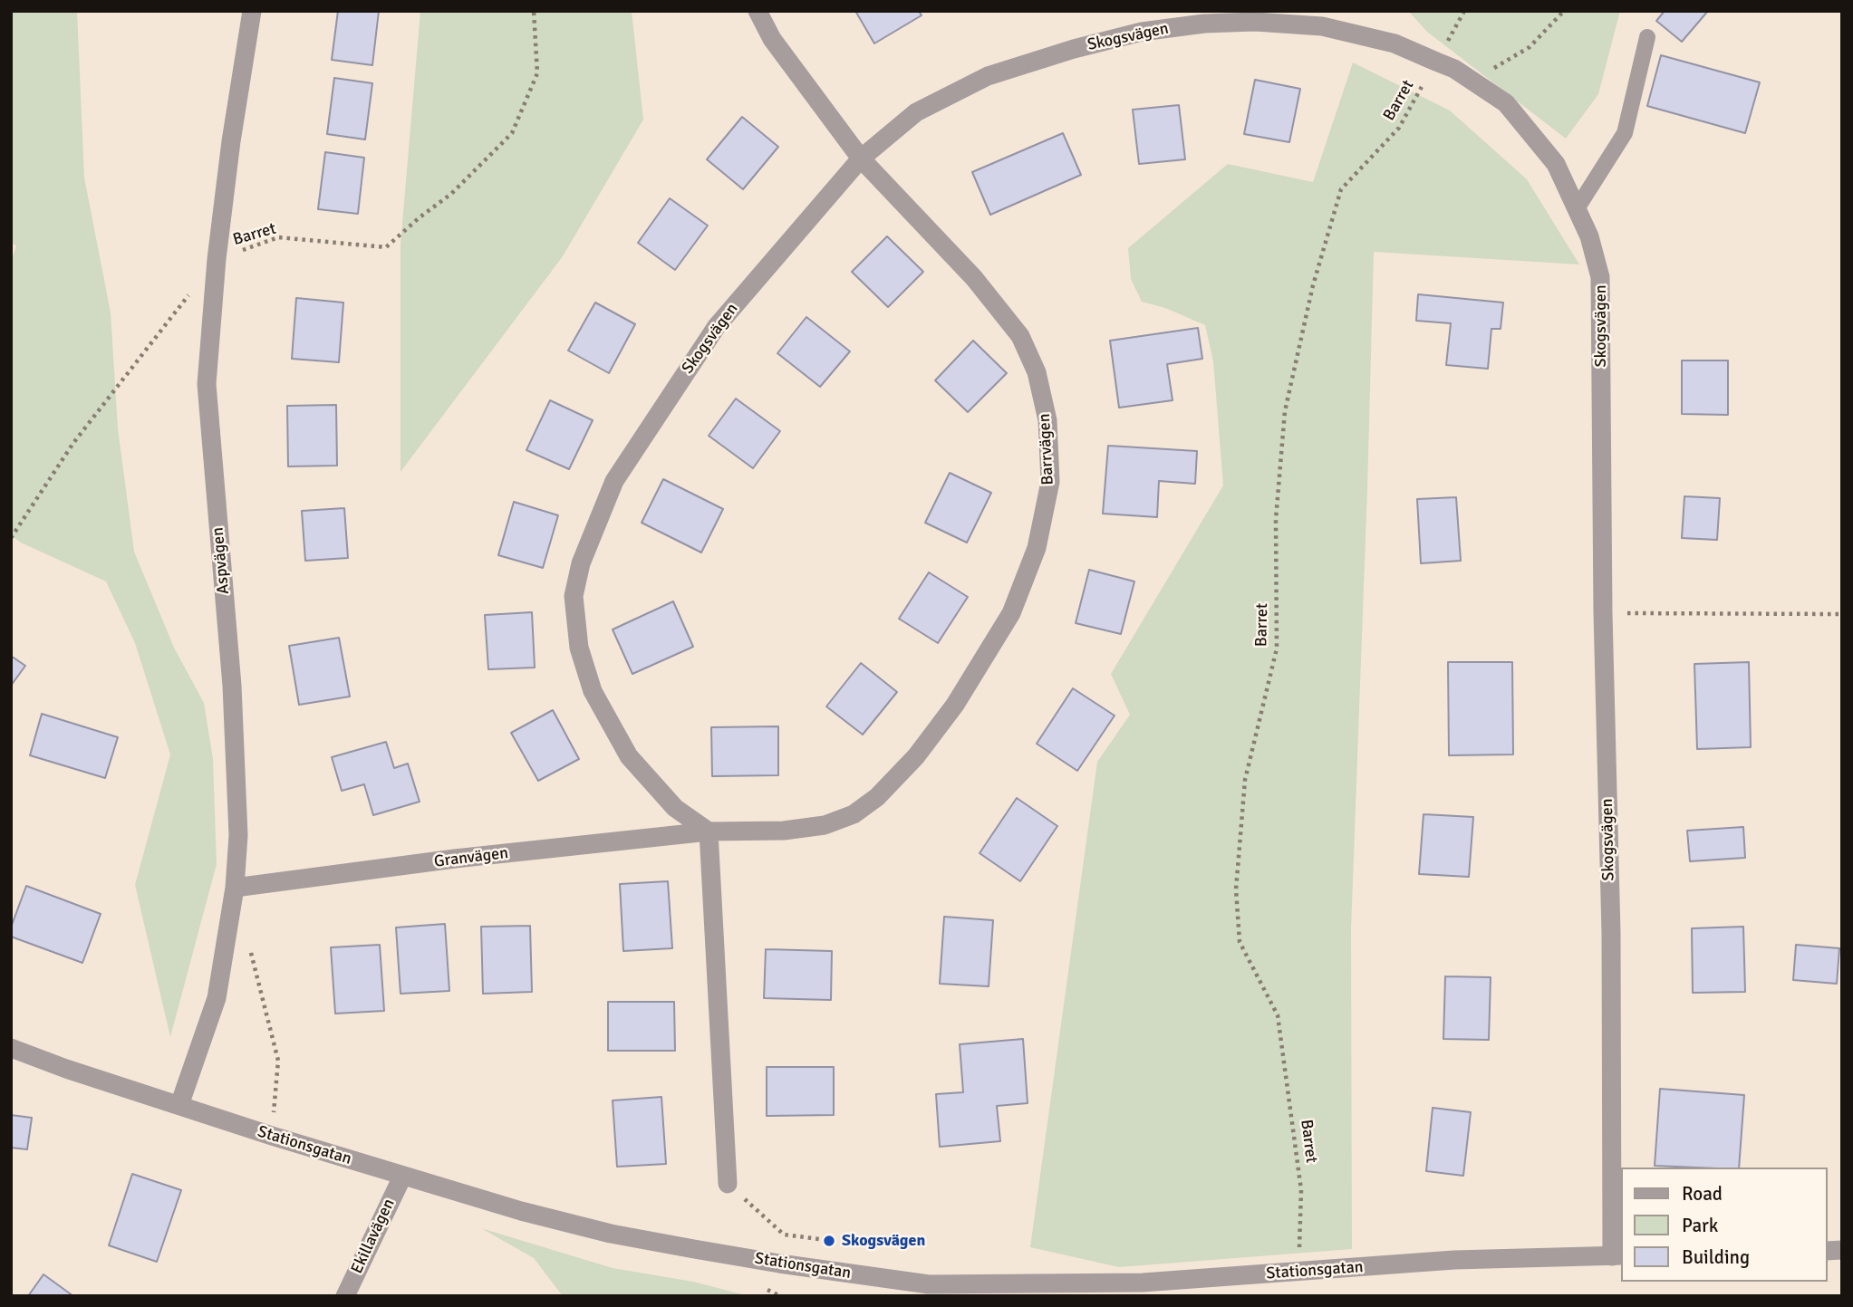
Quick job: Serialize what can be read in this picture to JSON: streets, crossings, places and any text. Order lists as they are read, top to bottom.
{
  "streets": {
    "street": [
      "Skogsvägen",
      "Barrvägen",
      "Aspvägen",
      "Granvägen",
      "Stationsgatan",
      "Ekillavägen"
    ],
    "path": ["Barret"]
  },
  "crossings": [
    ["Skogsvägen", "Barret"],
    ["Skogsvägen", "Barrvägen"],
    ["Skogsvägen", "Granvägen"],
    ["Skogsvägen", "Stationsgatan"],
    ["Barret", "Aspvägen"],
    ["Barret", "Stationsgatan"],
    ["Barrvägen", "Granvägen"],
    ["Aspvägen", "Granvägen"],
    ["Aspvägen", "Stationsgatan"],
    ["Stationsgatan", "Ekillavägen"]
  ],
  "places": ["Skogsvägen"],
  "legend": ["Road", "Park", "Building"]
}
